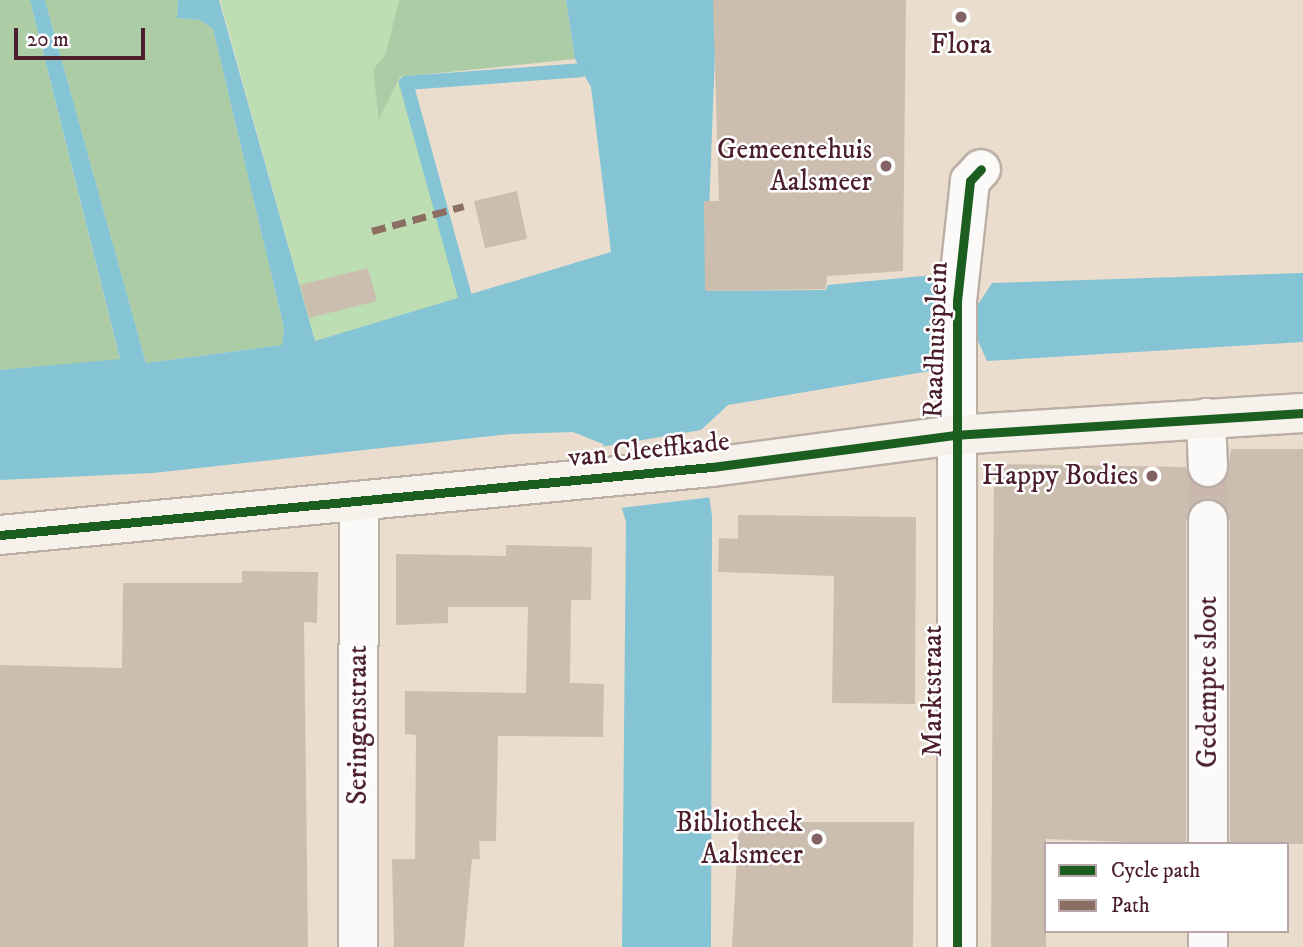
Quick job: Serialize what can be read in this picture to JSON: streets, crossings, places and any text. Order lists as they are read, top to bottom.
{
  "streets": {
    "main road": ["van Cleeffkade"],
    "street": [
      "Raadhuisplein",
      "Gedempte sloot",
      "Marktstraat",
      "Seringenstraat"
    ]
  },
  "crossings": [
    ["Raadhuisplein", "van Cleeffkade"],
    ["Raadhuisplein", "Marktstraat"],
    ["van Cleeffkade", "Marktstraat"],
    ["van Cleeffkade", "Seringenstraat"]
  ],
  "places": [
    "Flora",
    "Gemeentehuis Aalsmeer",
    "Happy Bodies",
    "Bibliotheek Aalsmeer"
  ],
  "legend": ["Cycle path", "Path"],
  "scale_bar": "20 m"
}
